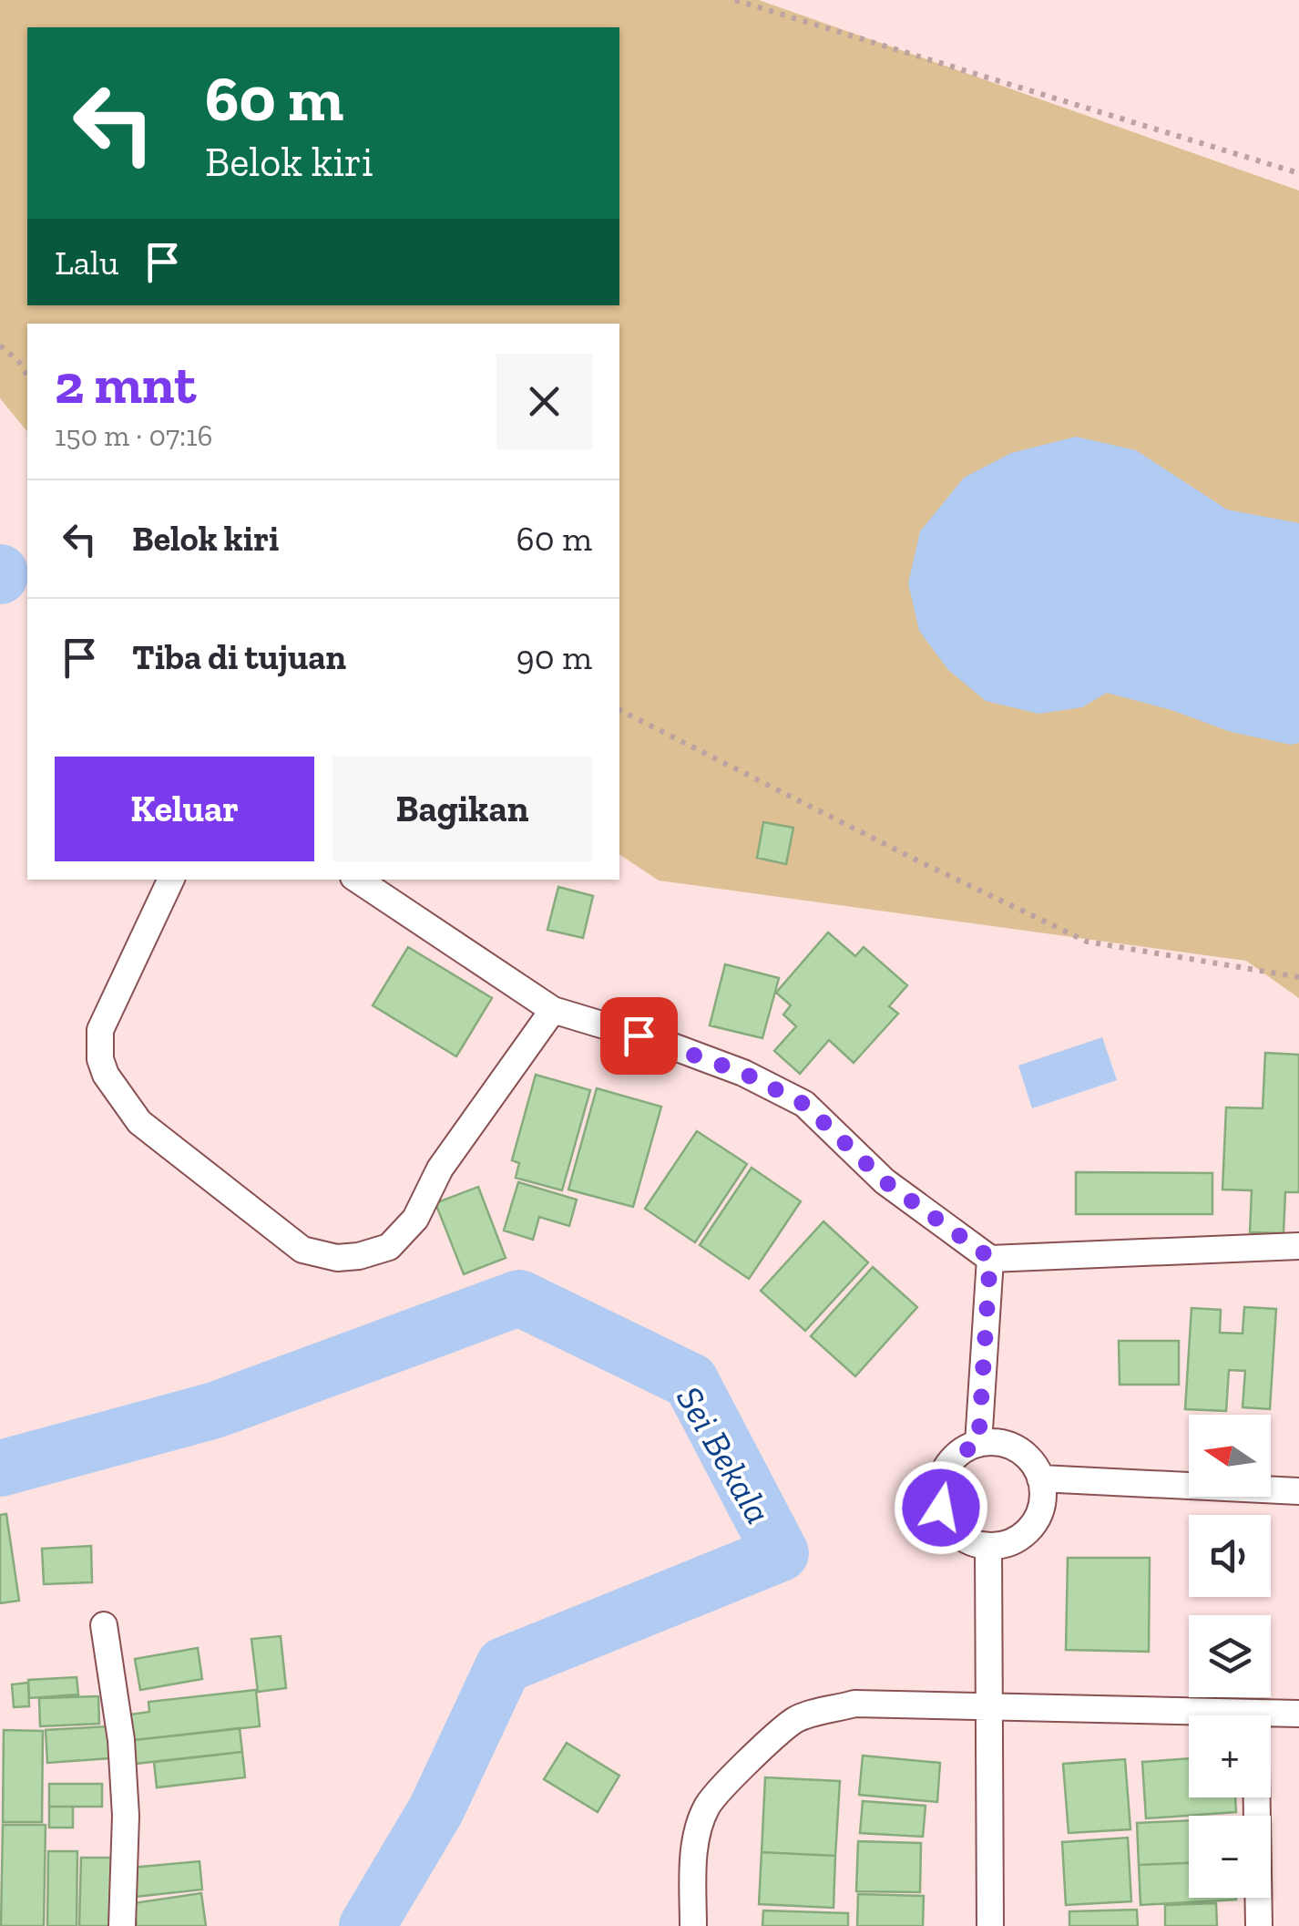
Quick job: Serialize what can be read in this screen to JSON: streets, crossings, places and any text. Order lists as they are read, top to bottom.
{
  "water": ["Sei Bekala"],
  "north": "left",
  "page": {
    "turn": ["60 m", "Belok kiri"],
    "then": "Lalu",
    "heading": ["2 mnt", "150 m · 07:16"],
    "list": [
      {
        "name": "Belok kiri",
        "value": "60 m"
      },
      {
        "name": "Tiba di tujuan",
        "value": "90 m"
      }
    ],
    "buttons": ["Keluar", "Bagikan"],
    "map_buttons": ["+", "−"]
  }
}
